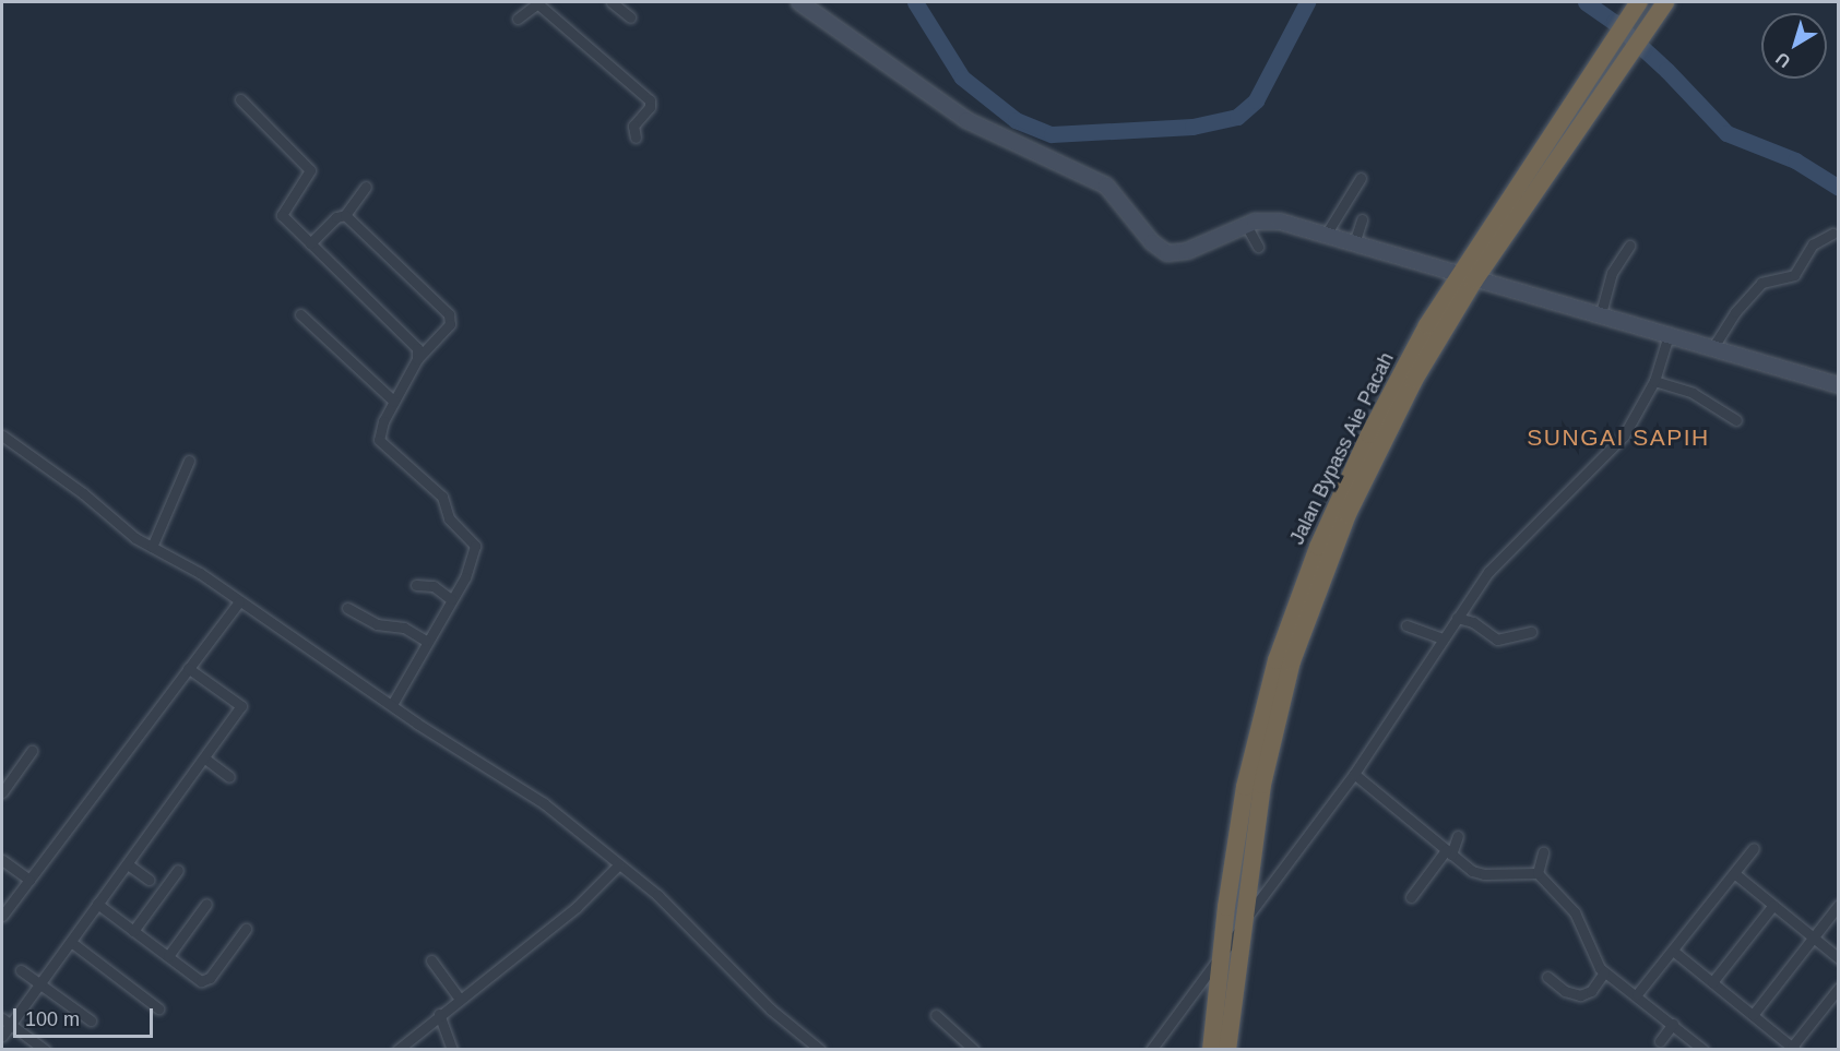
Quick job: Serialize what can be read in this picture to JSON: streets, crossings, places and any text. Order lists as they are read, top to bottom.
{
  "streets": {
    "highway": ["Jalan Bypass Aie Pacah"]
  },
  "districts": ["SUNGAI SAPIH"],
  "scale_bar": "100 m",
  "north": "bottom left"
}
